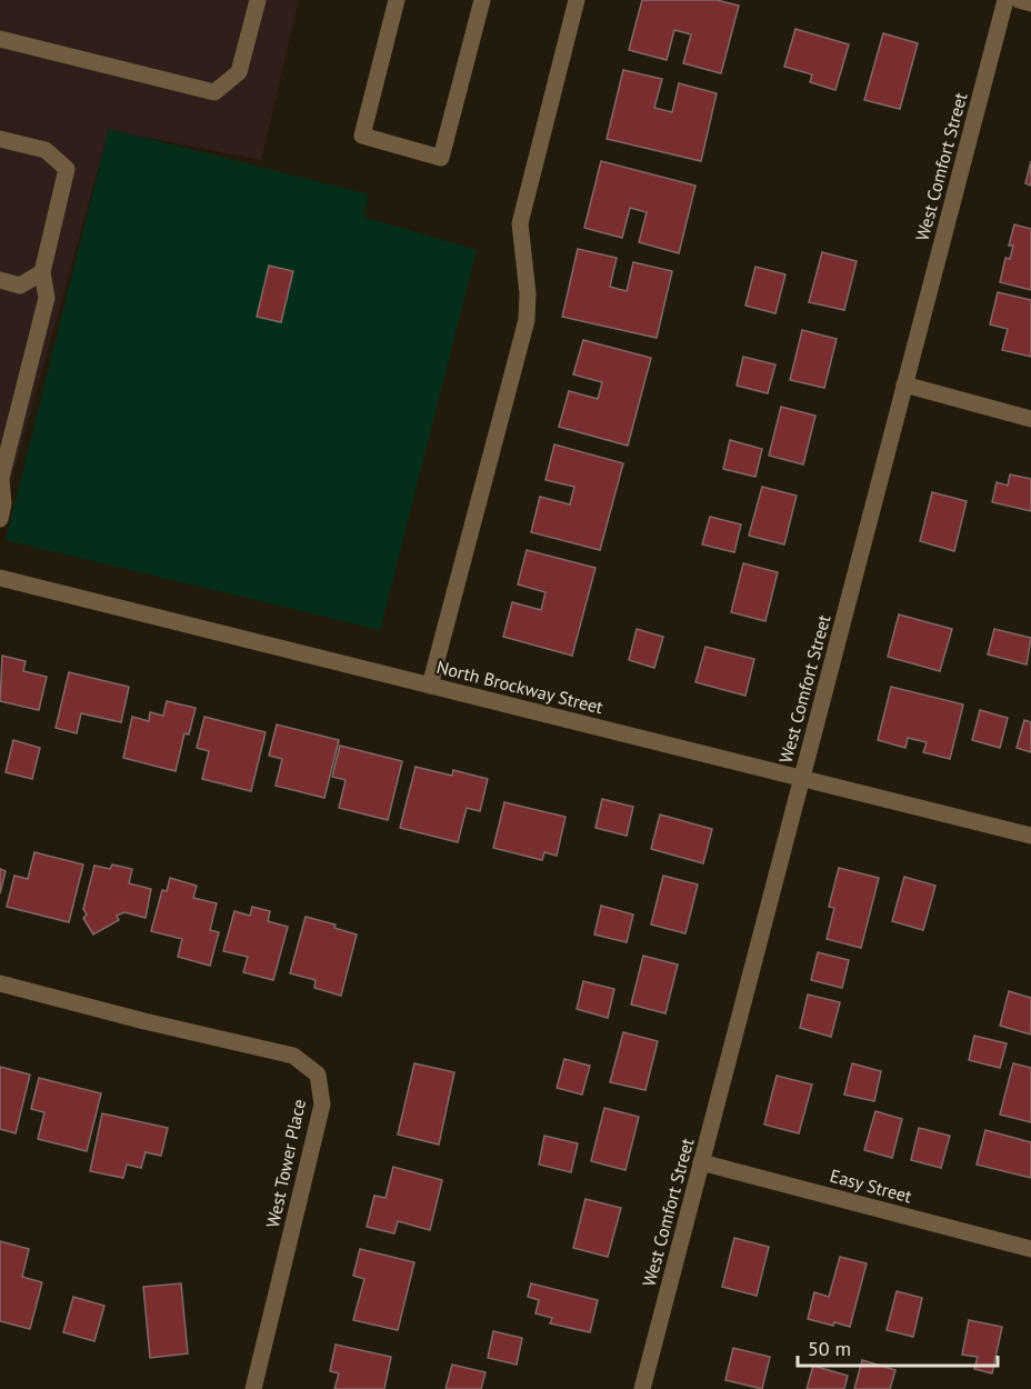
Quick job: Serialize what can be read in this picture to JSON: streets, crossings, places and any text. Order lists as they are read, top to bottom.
{
  "streets": {
    "street": [
      "West Comfort Street",
      "North Brockway Street",
      "West Tower Place",
      "Easy Street"
    ]
  },
  "crossings": [
    ["West Comfort Street", "North Brockway Street"],
    ["West Comfort Street", "Easy Street"]
  ],
  "scale_bar": "50 m"
}
